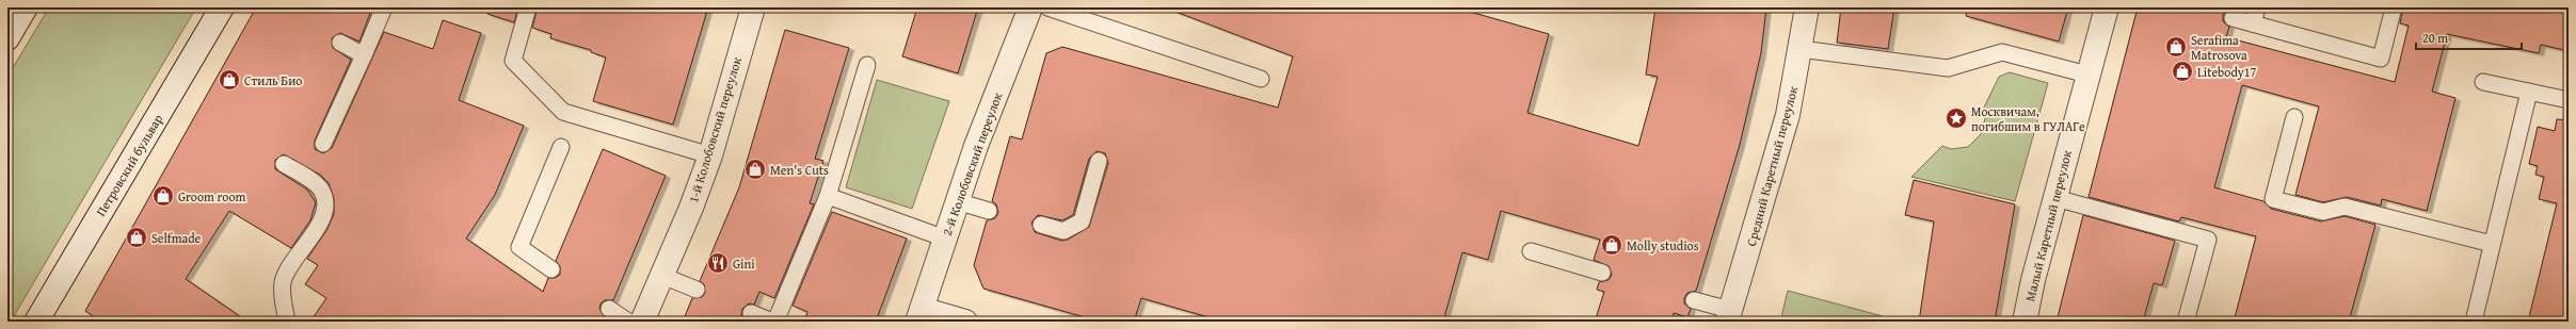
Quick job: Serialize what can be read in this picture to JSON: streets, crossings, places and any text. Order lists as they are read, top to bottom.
{
  "streets": {
    "street": [
      "1-й Колобовский переулок",
      "2-й Колобовский переулок",
      "Петровский бульвар",
      "Средний Каретный переулок",
      "Малый Каретный переулок"
    ]
  },
  "places": {
    "shop": [
      "Serafima Matrosova",
      "Litebody17",
      "Стиль Био",
      "Men's Cuts",
      "Groom room",
      "Selfmade",
      "Molly studios"
    ],
    "place": ["Москвичам, погибшим в ГУЛАГе"],
    "restaurant": ["Gini"]
  },
  "scale_bar": "20 m"
}
